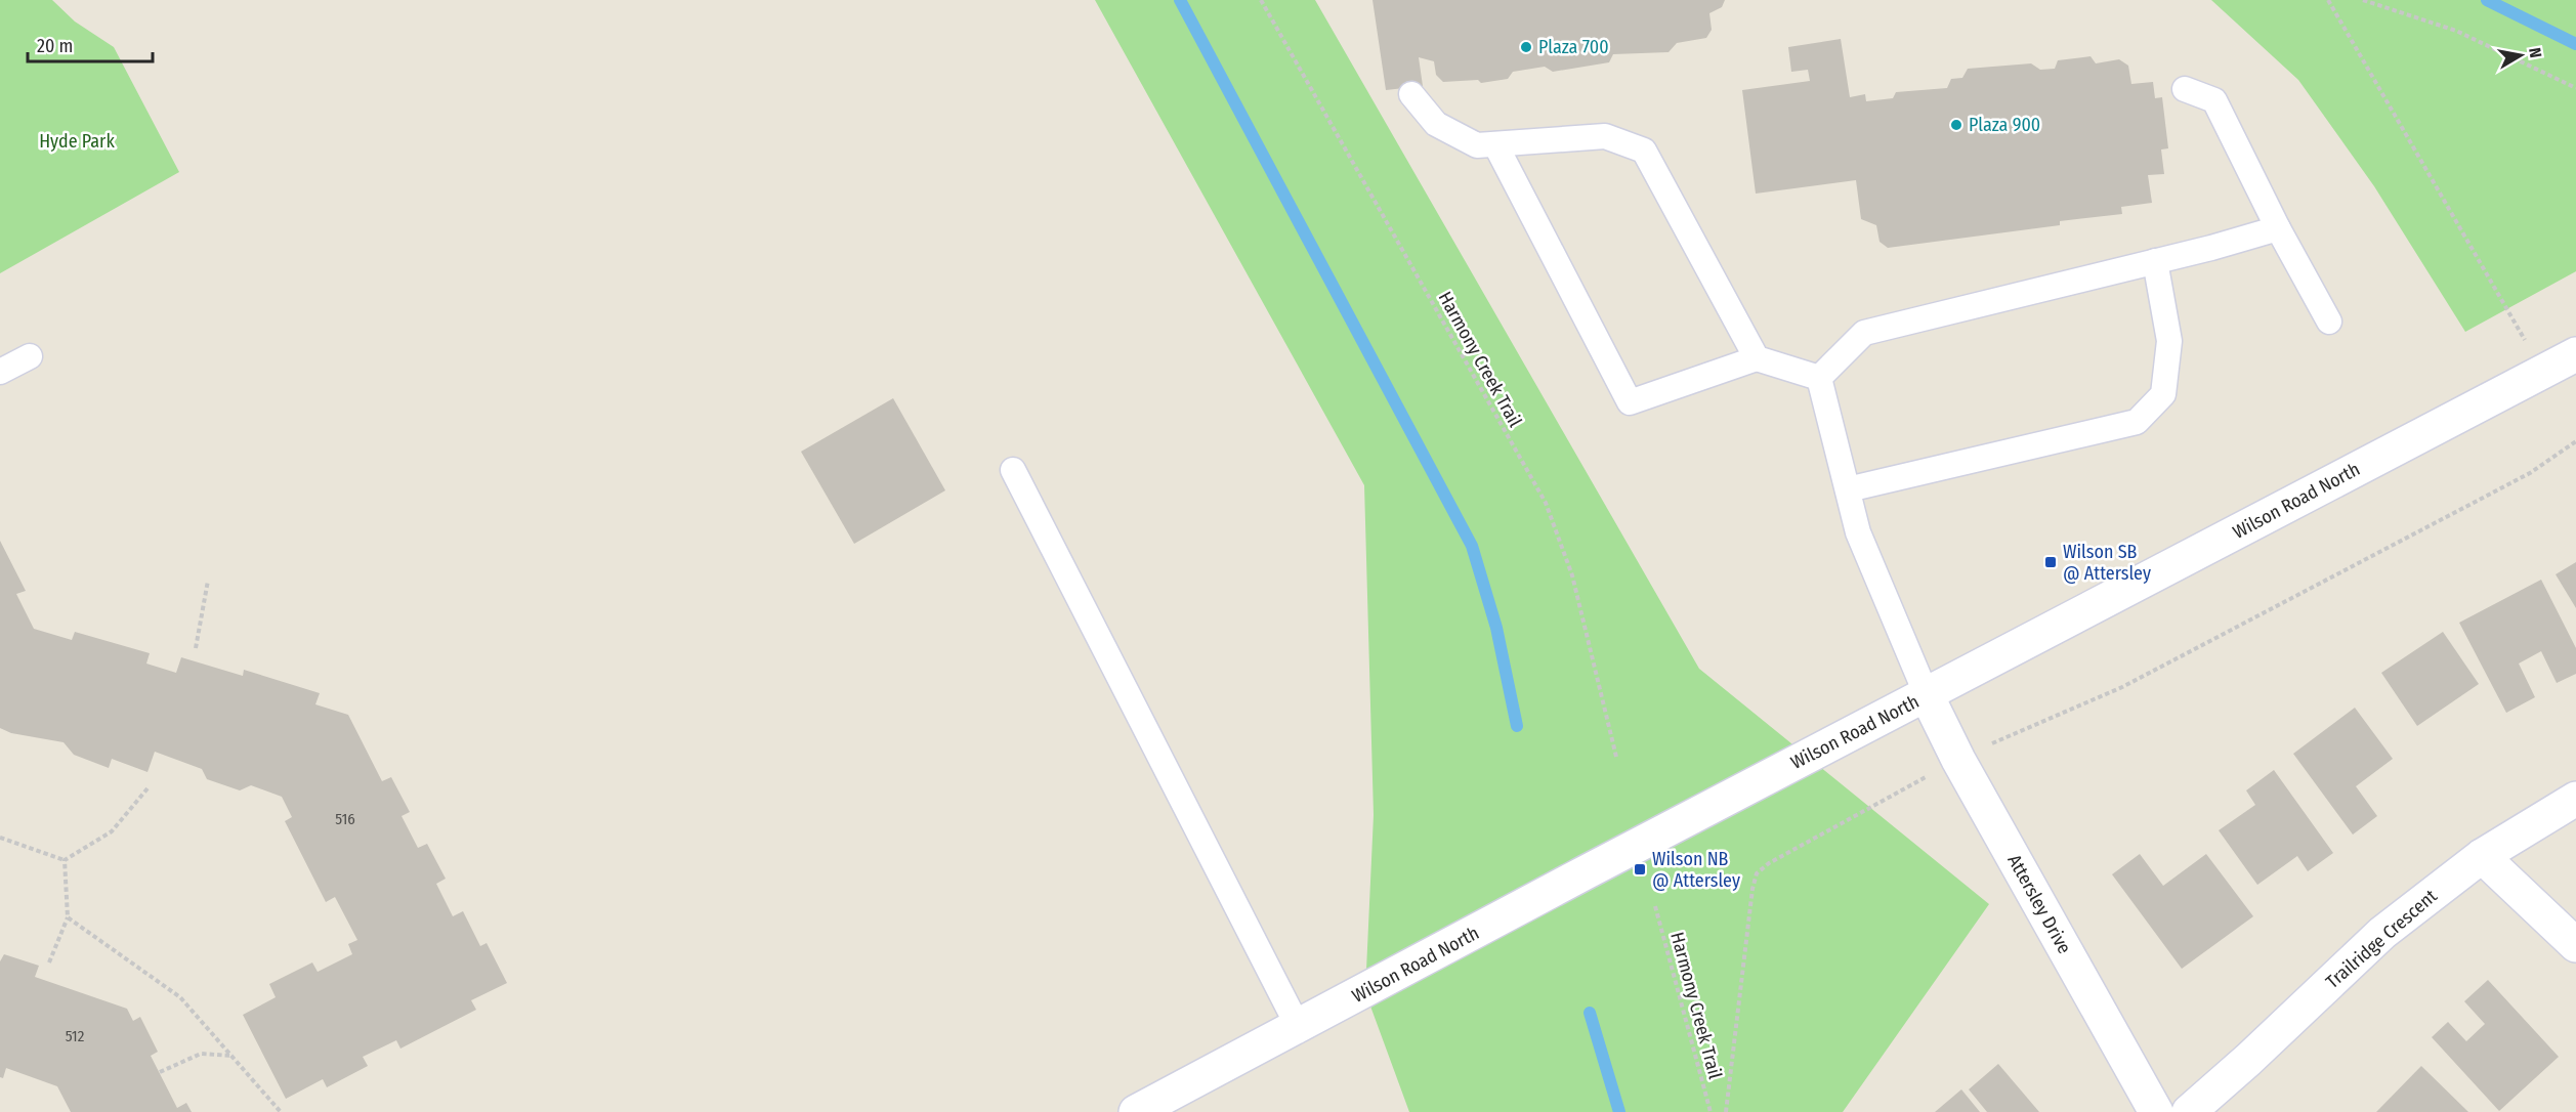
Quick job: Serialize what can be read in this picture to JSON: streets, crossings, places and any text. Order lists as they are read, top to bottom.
{
  "streets": {
    "main road": ["Wilson Road North", "Attersley Drive", "Trailridge Crescent"],
    "path": ["Harmony Creek Trail"]
  },
  "crossings": [
    ["Wilson Road North", "Attersley Drive"]
  ],
  "parks": ["Hyde Park"],
  "places": {
    "other": ["Plaza 700", "Plaza 900"],
    "transit": ["Wilson SB @ Attersley", "Wilson NB @ Attersley"]
  },
  "house_numbers": ["516", "512"],
  "scale_bar": "20 m",
  "north": "right"
}
